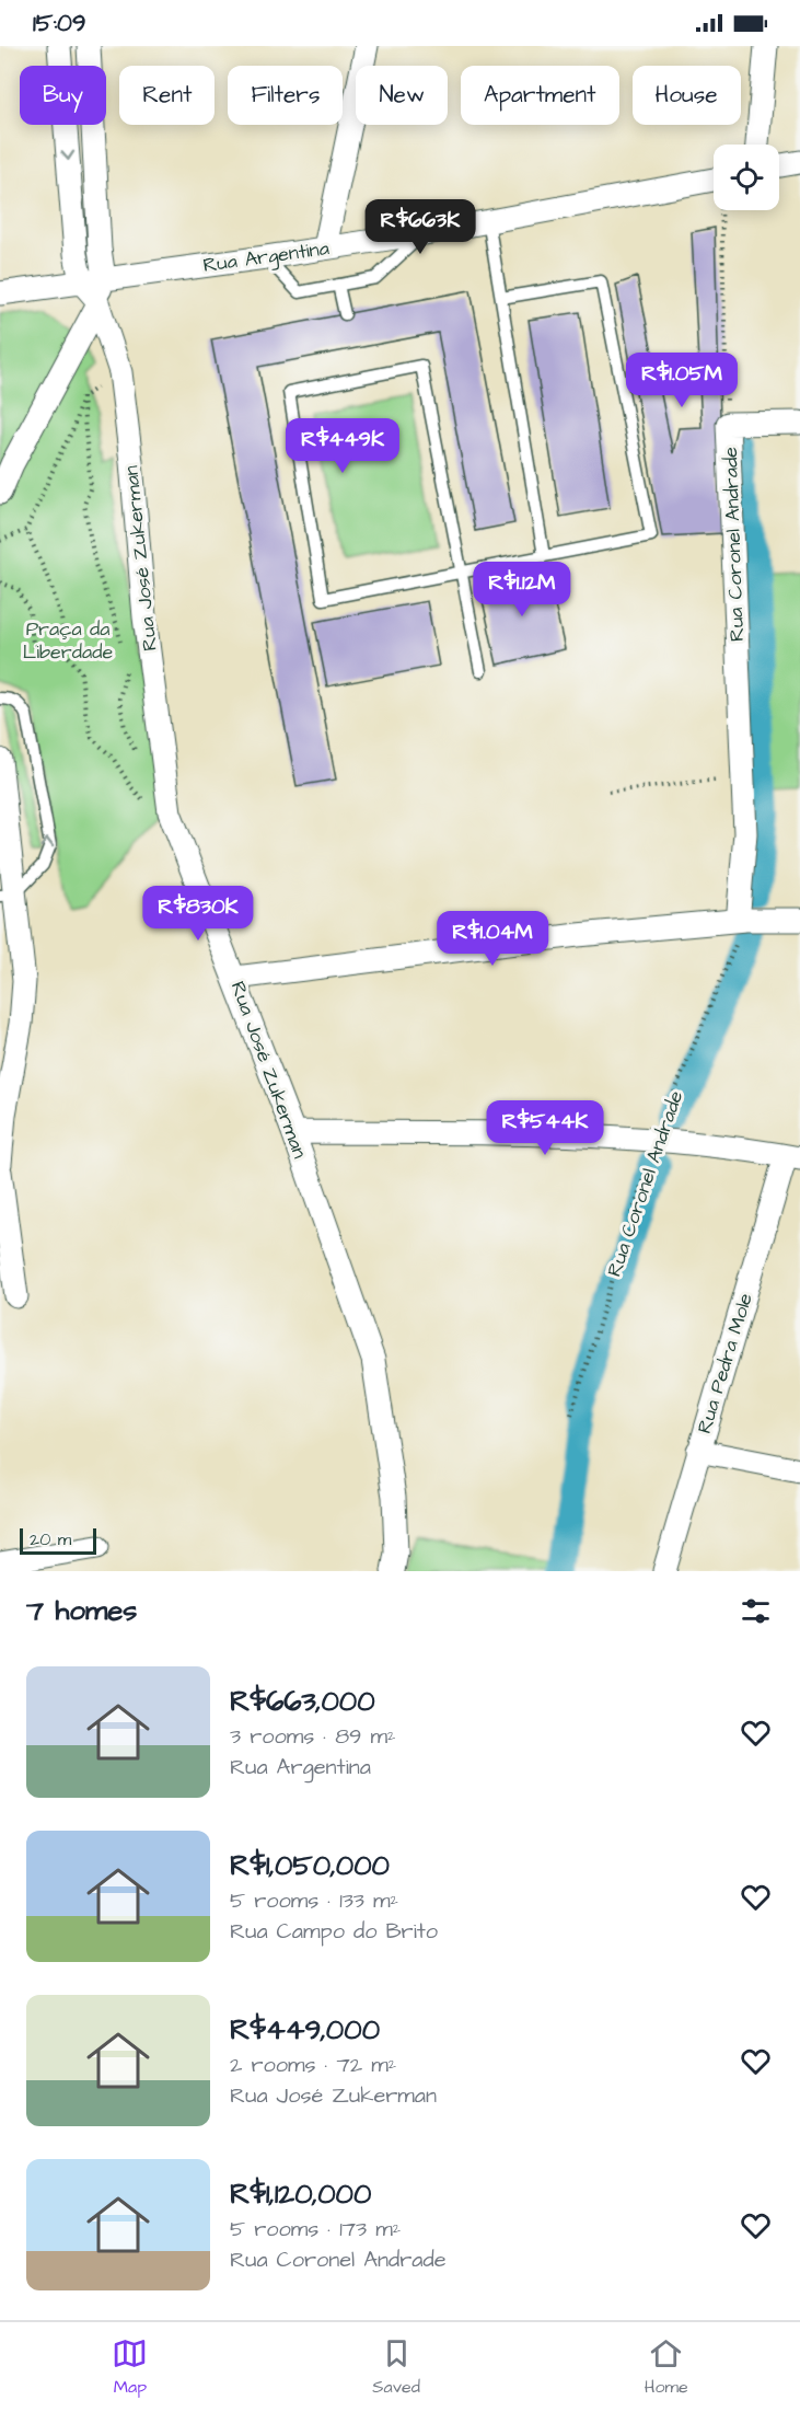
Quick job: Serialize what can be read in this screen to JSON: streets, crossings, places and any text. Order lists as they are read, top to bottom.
{
  "streets": {
    "street": [
      "Rua Argentina",
      "Rua Coronel Andrade",
      "Rua José Zukerman",
      "Rua Pedra Mole"
    ]
  },
  "crossings": [
    ["Rua Argentina", "Rua José Zukerman"]
  ],
  "parks": ["Praça da Liberdade"],
  "scale_bar": "20 m",
  "page": {
    "status": "15:09",
    "chip": [
      "Buy",
      "Rent",
      "Filters",
      "New",
      "Apartment",
      "House"
    ],
    "price": [
      "R$663K",
      "R$1.05M",
      "R$449K",
      "R$1.12M",
      "R$830K",
      "R$1.04M",
      "R$544K"
    ],
    "scale": "20 m",
    "heading": "7 homes",
    "list": [
      {
        "name": "R$663,000",
        "note": "3 rooms · 89 m² · Rua Argentina"
      },
      {
        "name": "R$1,050,000",
        "note": "5 rooms · 133 m² · Rua Campo do Brito"
      },
      {
        "name": "R$449,000",
        "note": "2 rooms · 72 m² · Rua José Zukerman"
      },
      {
        "name": "R$1,120,000",
        "note": "5 rooms · 173 m² · Rua Coronel Andrade"
      }
    ],
    "tabs": ["Map", "Saved", "Home"]
  }
}
